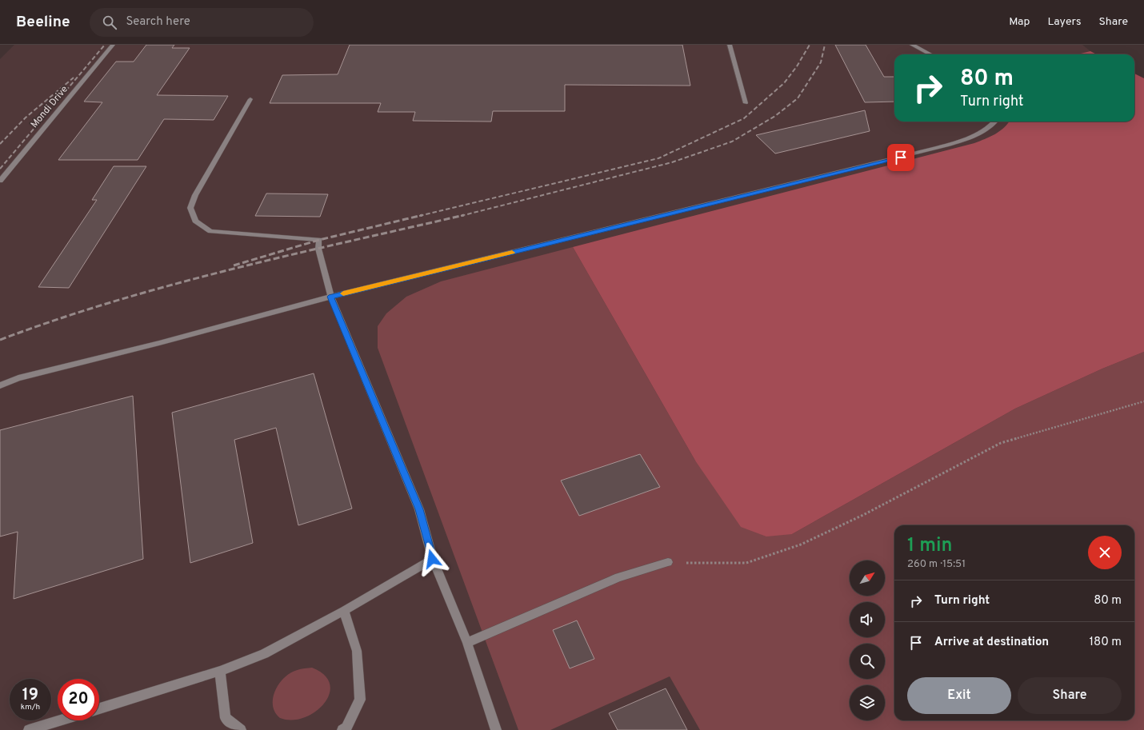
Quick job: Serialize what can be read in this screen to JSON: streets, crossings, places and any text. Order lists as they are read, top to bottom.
{
  "streets": {
    "lane": ["Mondi Drive"]
  },
  "north": "top right",
  "page": {
    "header": "Beeline",
    "search": "Search here",
    "nav": ["Map", "Layers", "Share"],
    "turn": ["80 m", "Turn right"],
    "heading": ["1 min", "260 m · 15:51"],
    "list": [
      {
        "name": "Turn right",
        "value": "80 m"
      },
      {
        "name": "Arrive at destination",
        "value": "180 m"
      }
    ],
    "buttons": ["Exit", "Share"],
    "speed": "19 km/h",
    "limit": "20"
  }
}
